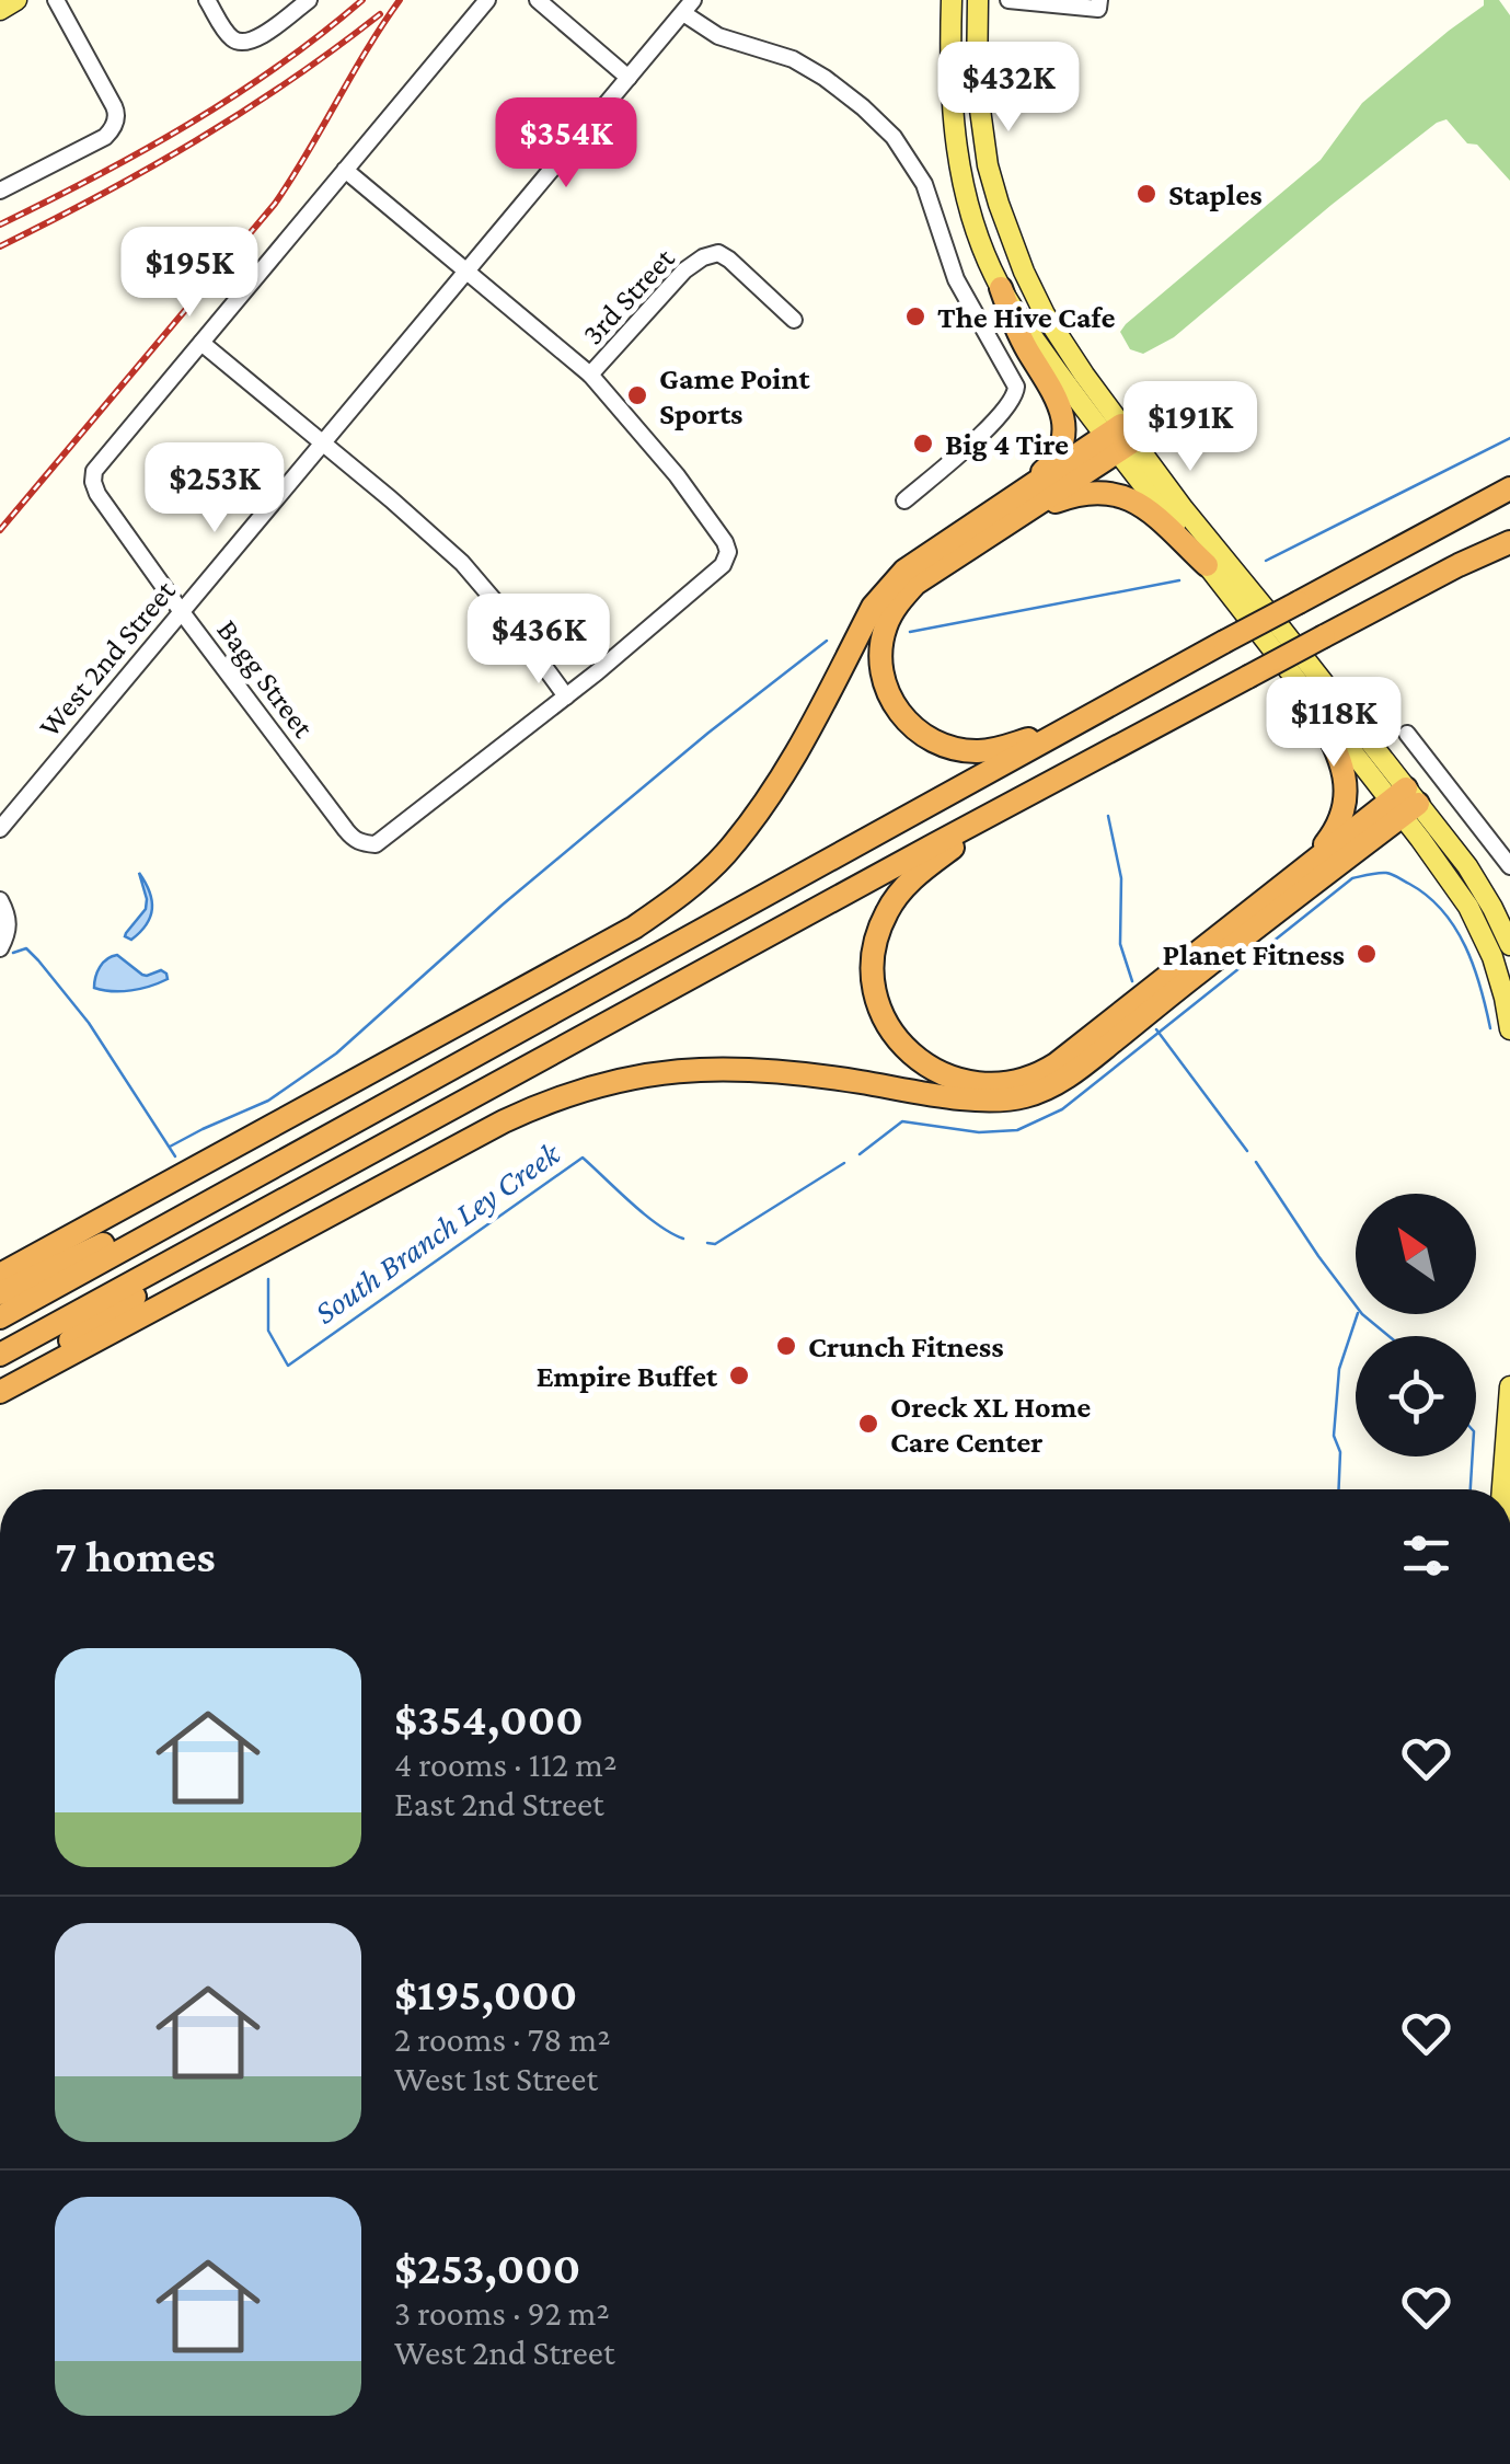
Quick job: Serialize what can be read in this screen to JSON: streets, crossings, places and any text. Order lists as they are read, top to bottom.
{
  "streets": {
    "street": ["3rd Street", "West 2nd Street", "Bagg Street"]
  },
  "crossings": [
    ["West 2nd Street", "Bagg Street"]
  ],
  "water": ["South Branch Ley Creek"],
  "places": [
    "Staples",
    "The Hive Cafe",
    "Game Point Sports",
    "Big 4 Tire",
    "Planet Fitness",
    "Crunch Fitness",
    "Empire Buffet",
    "Oreck XL Home Care Center"
  ],
  "north": "top left",
  "page": {
    "price": [
      "$432K",
      "$354K",
      "$195K",
      "$191K",
      "$253K",
      "$436K",
      "$118K"
    ],
    "heading": "7 homes",
    "list": [
      {
        "name": "$354,000",
        "note": "4 rooms · 112 m² · East 2nd Street"
      },
      {
        "name": "$195,000",
        "note": "2 rooms · 78 m² · West 1st Street"
      },
      {
        "name": "$253,000",
        "note": "3 rooms · 92 m² · West 2nd Street"
      }
    ]
  }
}
